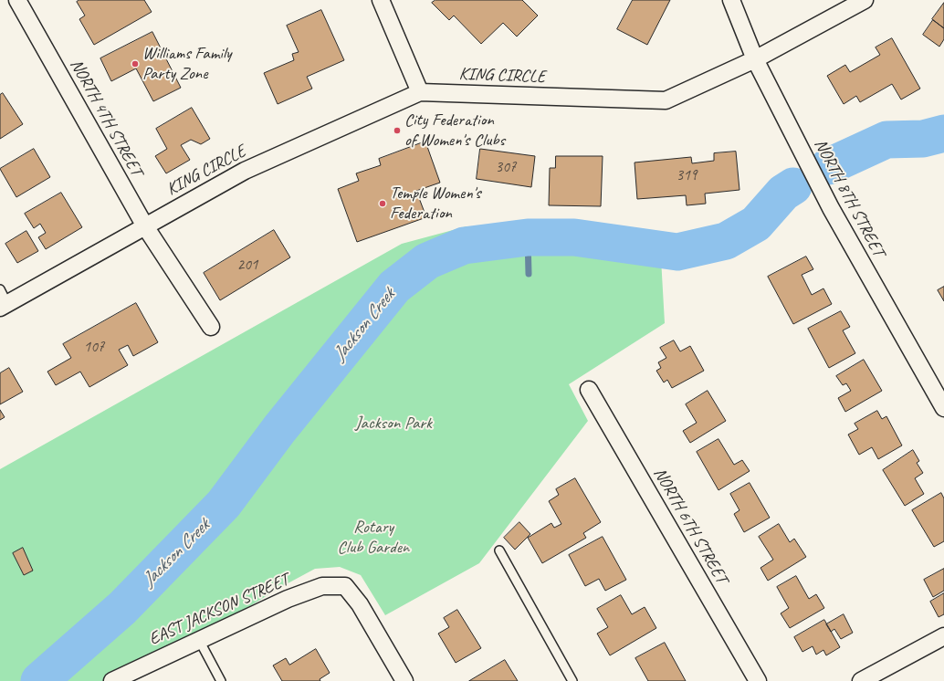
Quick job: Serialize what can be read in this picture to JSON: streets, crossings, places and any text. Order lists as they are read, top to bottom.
{
  "streets": {
    "street": [
      "KING CIRCLE",
      "NORTH 4TH STREET",
      "NORTH 8TH STREET",
      "NORTH 6TH STREET",
      "EAST JACKSON STREET"
    ]
  },
  "crossings": [
    ["KING CIRCLE", "NORTH 4TH STREET"],
    ["KING CIRCLE", "NORTH 8TH STREET"]
  ],
  "water": ["Jackson Creek"],
  "parks": ["Jackson Park", "Rotary Club Garden"],
  "places": ["Williams Family Party Zone", "City Federation of Women's Clubs", "Temple Women's Federation"],
  "house_numbers": [
    "307",
    "319",
    "201",
    "107"
  ]
}
